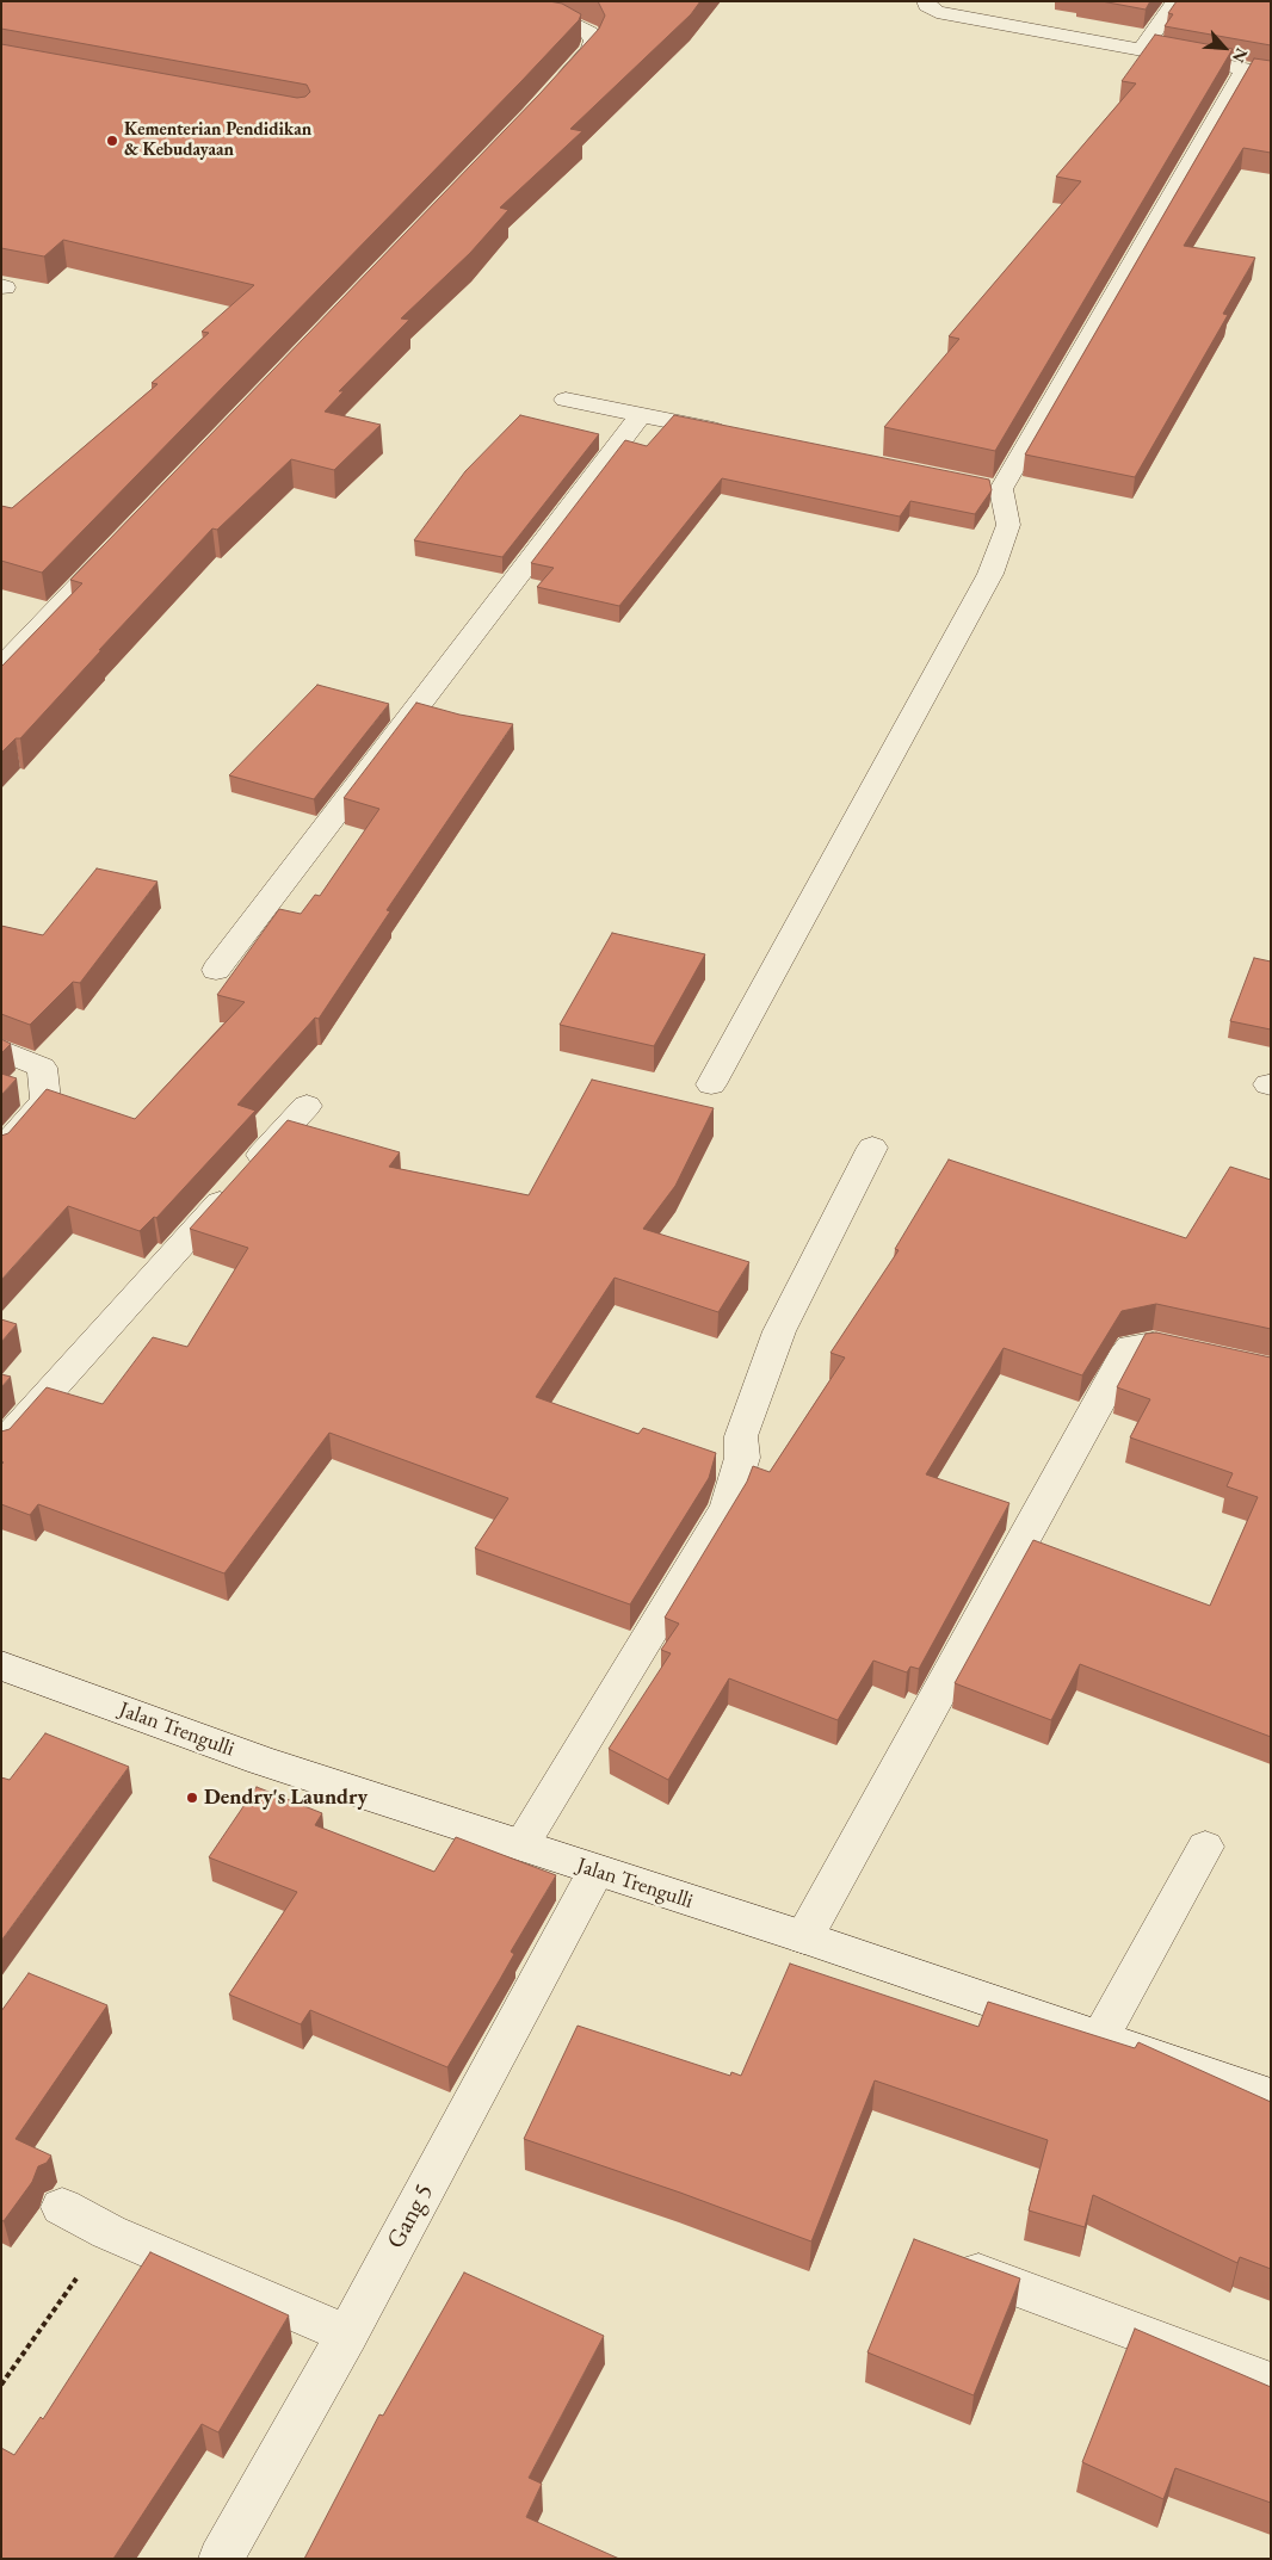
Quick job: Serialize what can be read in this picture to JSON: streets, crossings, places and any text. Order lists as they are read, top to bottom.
{
  "streets": {
    "street": ["Jalan Trengulli", "Gang 5"]
  },
  "crossings": [
    ["Jalan Trengulli", "Gang 5"]
  ],
  "places": ["Kementerian Pendidikan & Kebudayaan", "Dendry's Laundry"],
  "north": "bottom right"
}
